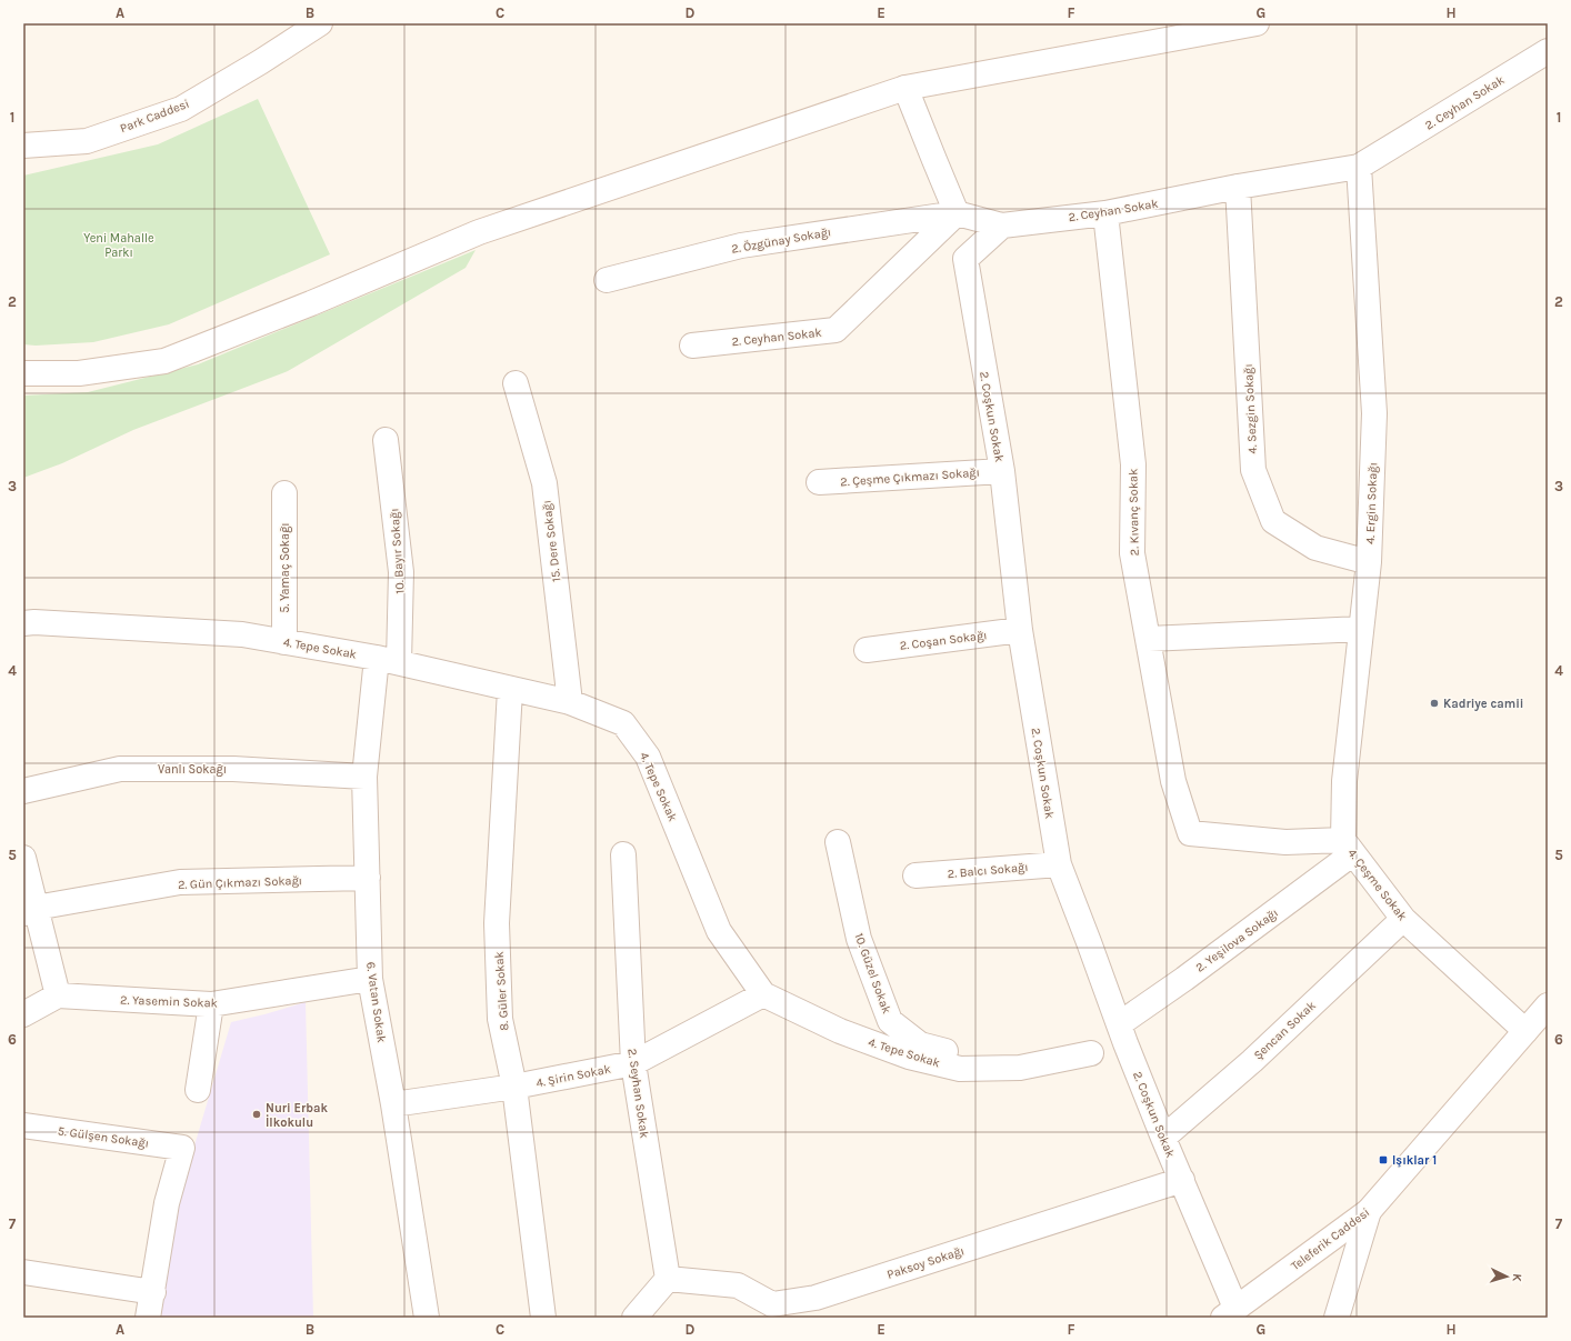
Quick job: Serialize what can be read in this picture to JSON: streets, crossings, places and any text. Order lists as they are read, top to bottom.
{
  "streets": {
    "street": [
      "2. Ceyhan Sokak",
      "Park Caddesi",
      "2. Özgünay Sokağı",
      "4. Sezgin Sokağı",
      "2. Coşkun Sokak",
      "2. Çeşme Çıkmazı Sokağı",
      "4. Ergin Sokağı",
      "2. Kıvanç Sokak",
      "15. Dere Sokağı",
      "10. Bayır Sokağı",
      "5. Yamaç Sokağı",
      "2. Coşan Sokağı",
      "4. Tepe Sokak",
      "Vanlı Sokağı",
      "2. Balcı Sokağı",
      "2. Gün Çıkmazı Sokağı",
      "4. Çeşme Sokak",
      "2. Yeşilova Sokağı",
      "10. Güzel Sokak",
      "8. Güler Sokak",
      "2. Yasemin Sokak",
      "6. Vatan Sokak",
      "Şencan Sokak",
      "4. Şirin Sokak",
      "2. Seyhan Sokak",
      "5. Gülşen Sokağı",
      "Teleferik Caddesi",
      "Paksoy Sokağı"
    ]
  },
  "crossings": [
    ["2. Ceyhan Sokak", "2. Özgünay Sokağı"],
    ["2. Ceyhan Sokak", "4. Sezgin Sokağı"],
    ["2. Ceyhan Sokak", "2. Coşkun Sokak"],
    ["2. Ceyhan Sokak", "4. Ergin Sokağı"],
    ["2. Ceyhan Sokak", "2. Kıvanç Sokak"],
    ["4. Sezgin Sokağı", "4. Ergin Sokağı"],
    ["2. Coşkun Sokak", "2. Çeşme Çıkmazı Sokağı"],
    ["2. Coşkun Sokak", "2. Coşan Sokağı"],
    ["2. Coşkun Sokak", "2. Balcı Sokağı"],
    ["2. Coşkun Sokak", "2. Yeşilova Sokağı"],
    ["2. Coşkun Sokak", "10. Güzel Sokak"],
    ["2. Coşkun Sokak", "Şencan Sokak"],
    ["2. Coşkun Sokak", "Teleferik Caddesi"],
    ["2. Coşkun Sokak", "Paksoy Sokağı"],
    ["4. Ergin Sokağı", "4. Çeşme Sokak"],
    ["4. Ergin Sokağı", "2. Yeşilova Sokağı"],
    ["2. Kıvanç Sokak", "4. Çeşme Sokak"],
    ["15. Dere Sokağı", "4. Tepe Sokak"],
    ["10. Bayır Sokağı", "4. Tepe Sokak"],
    ["10. Bayır Sokağı", "6. Vatan Sokak"],
    ["5. Yamaç Sokağı", "4. Tepe Sokak"],
    ["4. Tepe Sokak", "10. Güzel Sokak"],
    ["4. Tepe Sokak", "8. Güler Sokak"],
    ["4. Tepe Sokak", "6. Vatan Sokak"],
    ["4. Tepe Sokak", "4. Şirin Sokak"],
    ["Vanlı Sokağı", "6. Vatan Sokak"],
    ["2. Gün Çıkmazı Sokağı", "6. Vatan Sokak"],
    ["4. Çeşme Sokak", "2. Yeşilova Sokağı"],
    ["4. Çeşme Sokak", "Şencan Sokak"],
    ["4. Çeşme Sokak", "Teleferik Caddesi"],
    ["2. Yeşilova Sokağı", "10. Güzel Sokak"],
    ["8. Güler Sokak", "4. Şirin Sokak"],
    ["2. Yasemin Sokak", "6. Vatan Sokak"],
    ["6. Vatan Sokak", "4. Şirin Sokak"],
    ["4. Şirin Sokak", "2. Seyhan Sokak"],
    ["2. Seyhan Sokak", "Paksoy Sokağı"]
  ],
  "parks": ["Yeni Mahalle Parkı"],
  "places": {
    "other": ["Kadriye camii", "Nuri Erbak İlkokulu"],
    "transit": ["Işıklar 1"]
  },
  "north": "right",
  "grid": {
    "columns": [
      "A",
      "B",
      "C",
      "D",
      "E",
      "F",
      "G",
      "H"
    ],
    "rows": [
      "1",
      "2",
      "3",
      "4",
      "5",
      "6",
      "7"
    ]
  }
}
